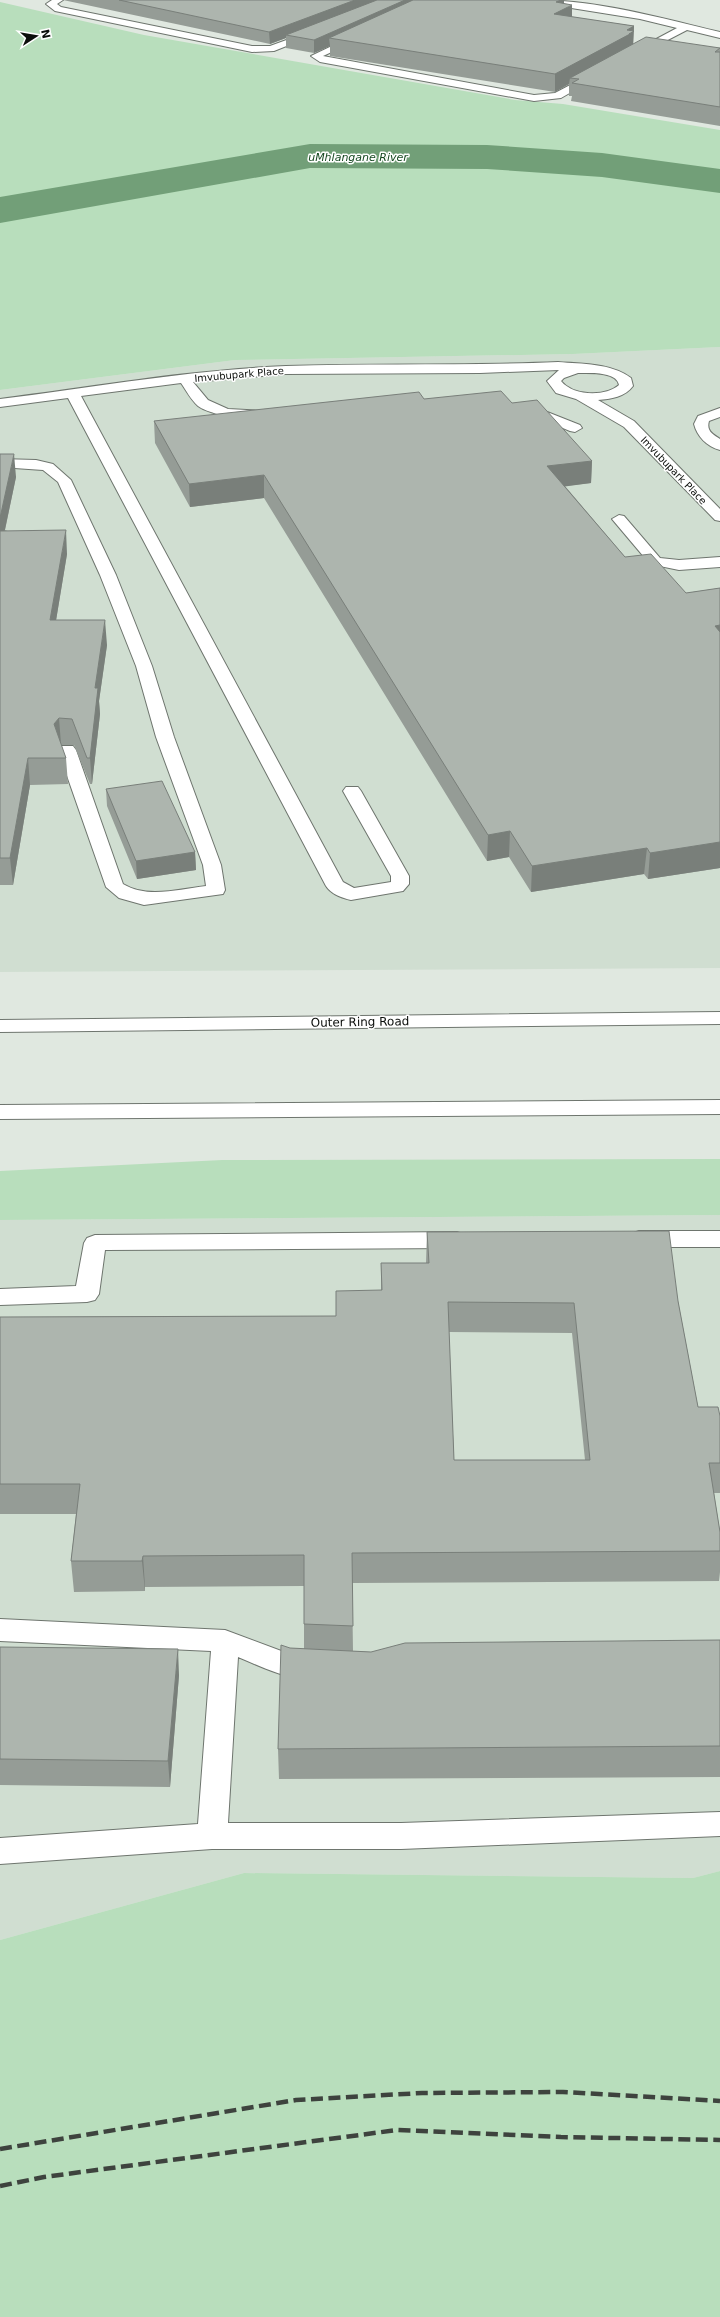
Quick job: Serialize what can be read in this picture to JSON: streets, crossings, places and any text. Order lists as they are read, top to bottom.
{
  "streets": {
    "main road": ["Imvubupark Place", "Outer Ring Road"]
  },
  "water": ["uMhlangane River"],
  "north": "right"
}
